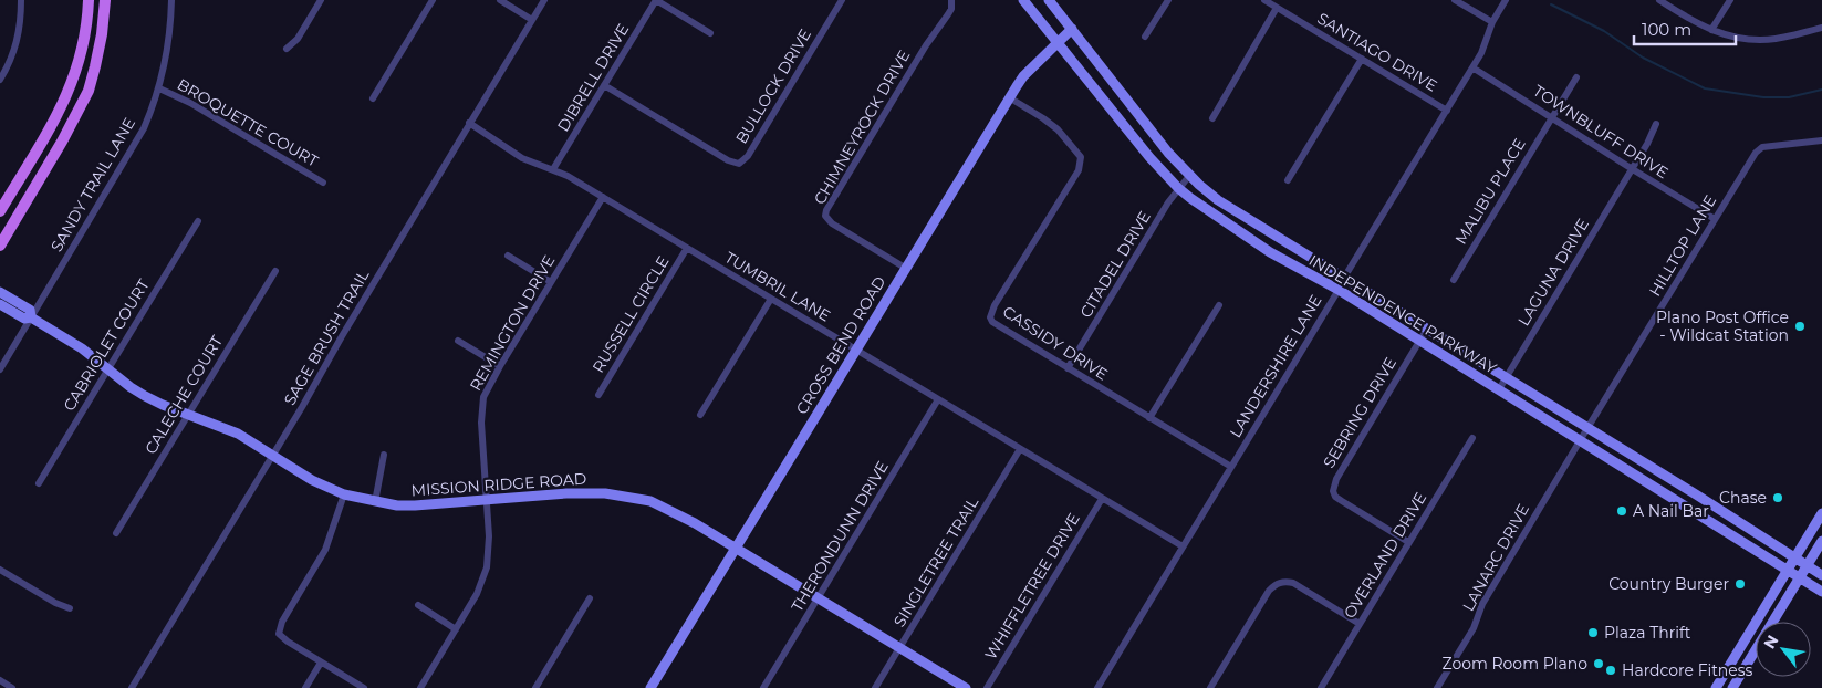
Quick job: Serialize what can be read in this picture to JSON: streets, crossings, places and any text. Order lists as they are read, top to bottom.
{
  "streets": {
    "main road": ["INDEPENDENCE PARKWAY", "CROSS BEND ROAD", "MISSION RIDGE ROAD"],
    "street": [
      "SANTIAGO DRIVE",
      "DIBRELL DRIVE",
      "BULLOCK DRIVE",
      "BROQUETTE COURT",
      "CHIMNEYROCK DRIVE",
      "TOWNBLUFF DRIVE",
      "SANDY TRAIL LANE",
      "MALIBU PLACE",
      "HILLTOP LANE",
      "CITADEL DRIVE",
      "LAGUNA DRIVE",
      "TUMBRIL LANE",
      "RUSSELL CIRCLE",
      "REMINGTON DRIVE",
      "SAGE BRUSH TRAIL",
      "CASSIDY DRIVE",
      "CABRIOLET COURT",
      "LANDERSHIRE LANE",
      "CALECHE COURT",
      "SEBRING DRIVE",
      "THERONDUNN DRIVE",
      "OVERLAND DRIVE",
      "LANARC DRIVE",
      "SINGLETREE TRAIL",
      "WHIFFLETREE DRIVE"
    ]
  },
  "crossings": [
    ["SANTIAGO DRIVE", "LANDERSHIRE LANE"],
    ["DIBRELL DRIVE", "BULLOCK DRIVE"],
    ["DIBRELL DRIVE", "TUMBRIL LANE"],
    ["BROQUETTE COURT", "SANDY TRAIL LANE"],
    ["CHIMNEYROCK DRIVE", "CROSS BEND ROAD"],
    ["TOWNBLUFF DRIVE", "MALIBU PLACE"],
    ["TOWNBLUFF DRIVE", "HILLTOP LANE"],
    ["TOWNBLUFF DRIVE", "LAGUNA DRIVE"],
    ["TOWNBLUFF DRIVE", "LANDERSHIRE LANE"],
    ["SANDY TRAIL LANE", "MISSION RIDGE ROAD"],
    ["HILLTOP LANE", "INDEPENDENCE PARKWAY"],
    ["HILLTOP LANE", "LANARC DRIVE"],
    ["CITADEL DRIVE", "INDEPENDENCE PARKWAY"],
    ["CITADEL DRIVE", "CASSIDY DRIVE"],
    ["LAGUNA DRIVE", "INDEPENDENCE PARKWAY"],
    ["TUMBRIL LANE", "RUSSELL CIRCLE"],
    ["TUMBRIL LANE", "REMINGTON DRIVE"],
    ["TUMBRIL LANE", "SAGE BRUSH TRAIL"],
    ["TUMBRIL LANE", "CROSS BEND ROAD"],
    ["TUMBRIL LANE", "LANDERSHIRE LANE"],
    ["TUMBRIL LANE", "THERONDUNN DRIVE"],
    ["TUMBRIL LANE", "SINGLETREE TRAIL"],
    ["TUMBRIL LANE", "WHIFFLETREE DRIVE"],
    ["INDEPENDENCE PARKWAY", "CROSS BEND ROAD"],
    ["INDEPENDENCE PARKWAY", "LANDERSHIRE LANE"],
    ["INDEPENDENCE PARKWAY", "SEBRING DRIVE"],
    ["INDEPENDENCE PARKWAY", "LANARC DRIVE"],
    ["REMINGTON DRIVE", "MISSION RIDGE ROAD"],
    ["SAGE BRUSH TRAIL", "MISSION RIDGE ROAD"],
    ["CASSIDY DRIVE", "CROSS BEND ROAD"],
    ["CASSIDY DRIVE", "LANDERSHIRE LANE"],
    ["CABRIOLET COURT", "MISSION RIDGE ROAD"],
    ["CROSS BEND ROAD", "MISSION RIDGE ROAD"],
    ["CALECHE COURT", "MISSION RIDGE ROAD"],
    ["SEBRING DRIVE", "OVERLAND DRIVE"],
    ["MISSION RIDGE ROAD", "THERONDUNN DRIVE"],
    ["MISSION RIDGE ROAD", "SINGLETREE TRAIL"]
  ],
  "places": [
    "Plano Post Office - Wildcat Station",
    "Chase",
    "A Nail Bar",
    "Country Burger",
    "Plaza Thrift",
    "Zoom Room Plano",
    "Hardcore Fitness"
  ],
  "scale_bar": "100 m",
  "north": "top left"
}
